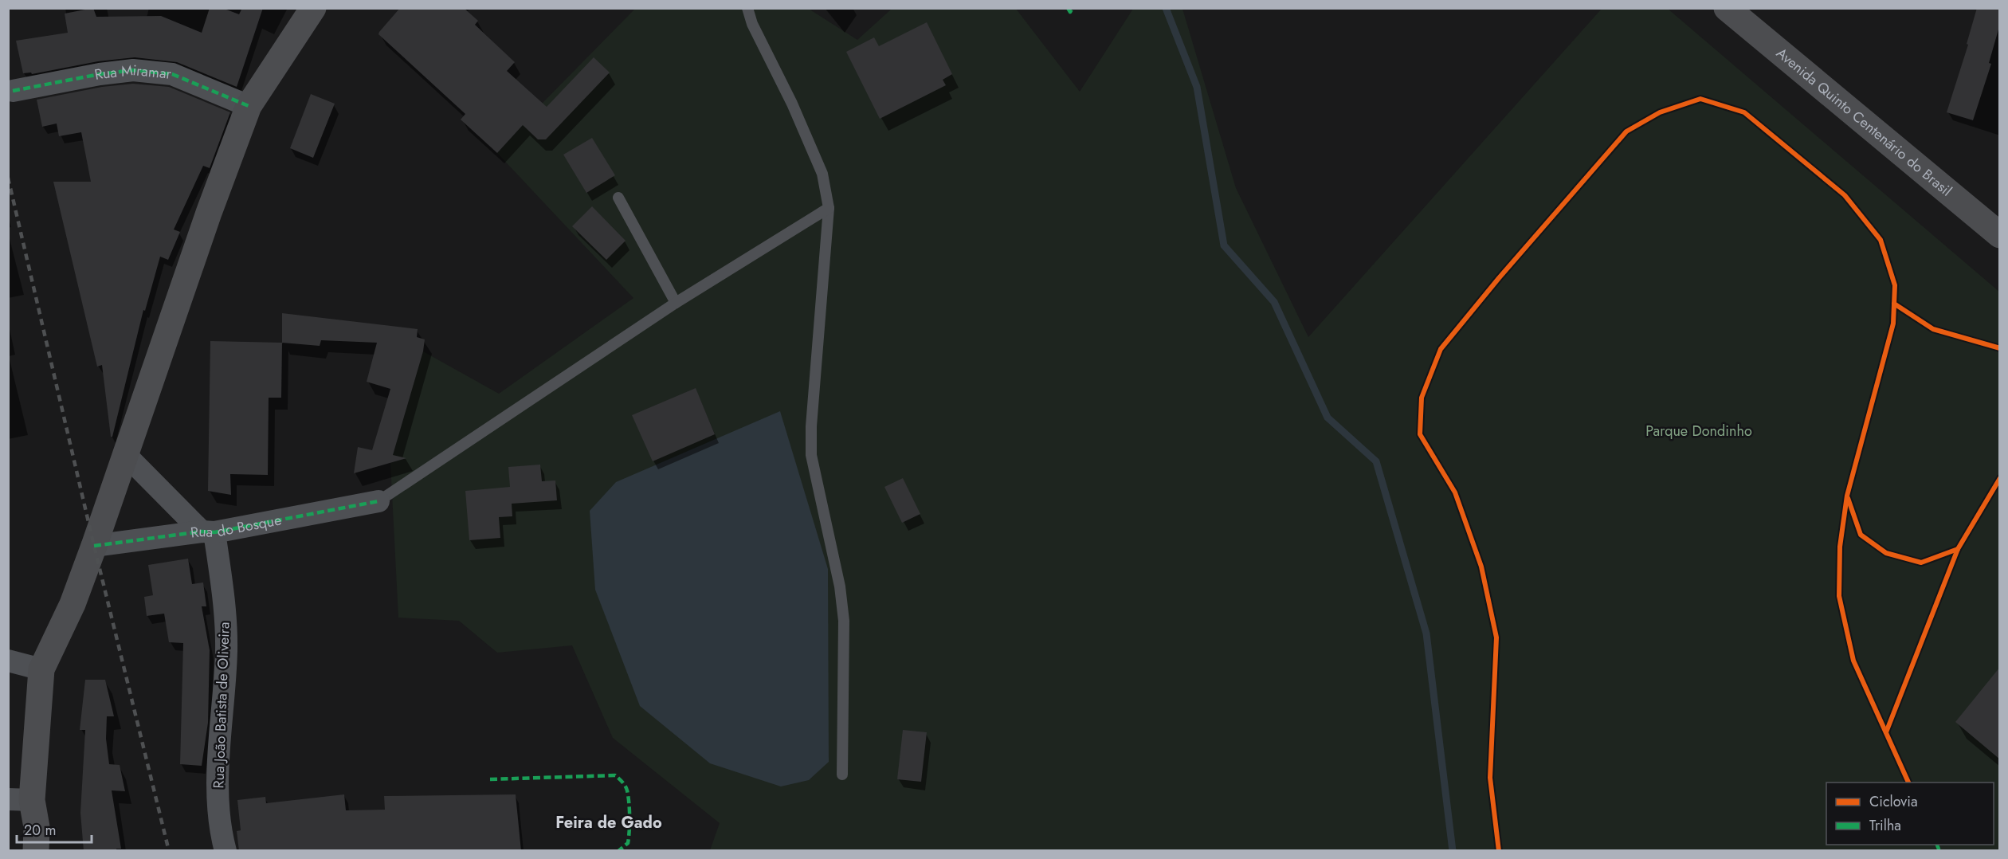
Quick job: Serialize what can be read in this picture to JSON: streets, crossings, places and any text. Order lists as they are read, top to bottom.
{
  "streets": {
    "main road": ["Avenida Quinto Centenário do Brasil"],
    "street": ["Rua Miramar", "Rua do Bosque", "Rua João Batista de Oliveira"]
  },
  "crossings": [
    ["Rua do Bosque", "Rua João Batista de Oliveira"]
  ],
  "districts": ["Feira de Gado"],
  "parks": ["Parque Dondinho"],
  "legend": ["Ciclovia", "Trilha"],
  "scale_bar": "20 m"
}
